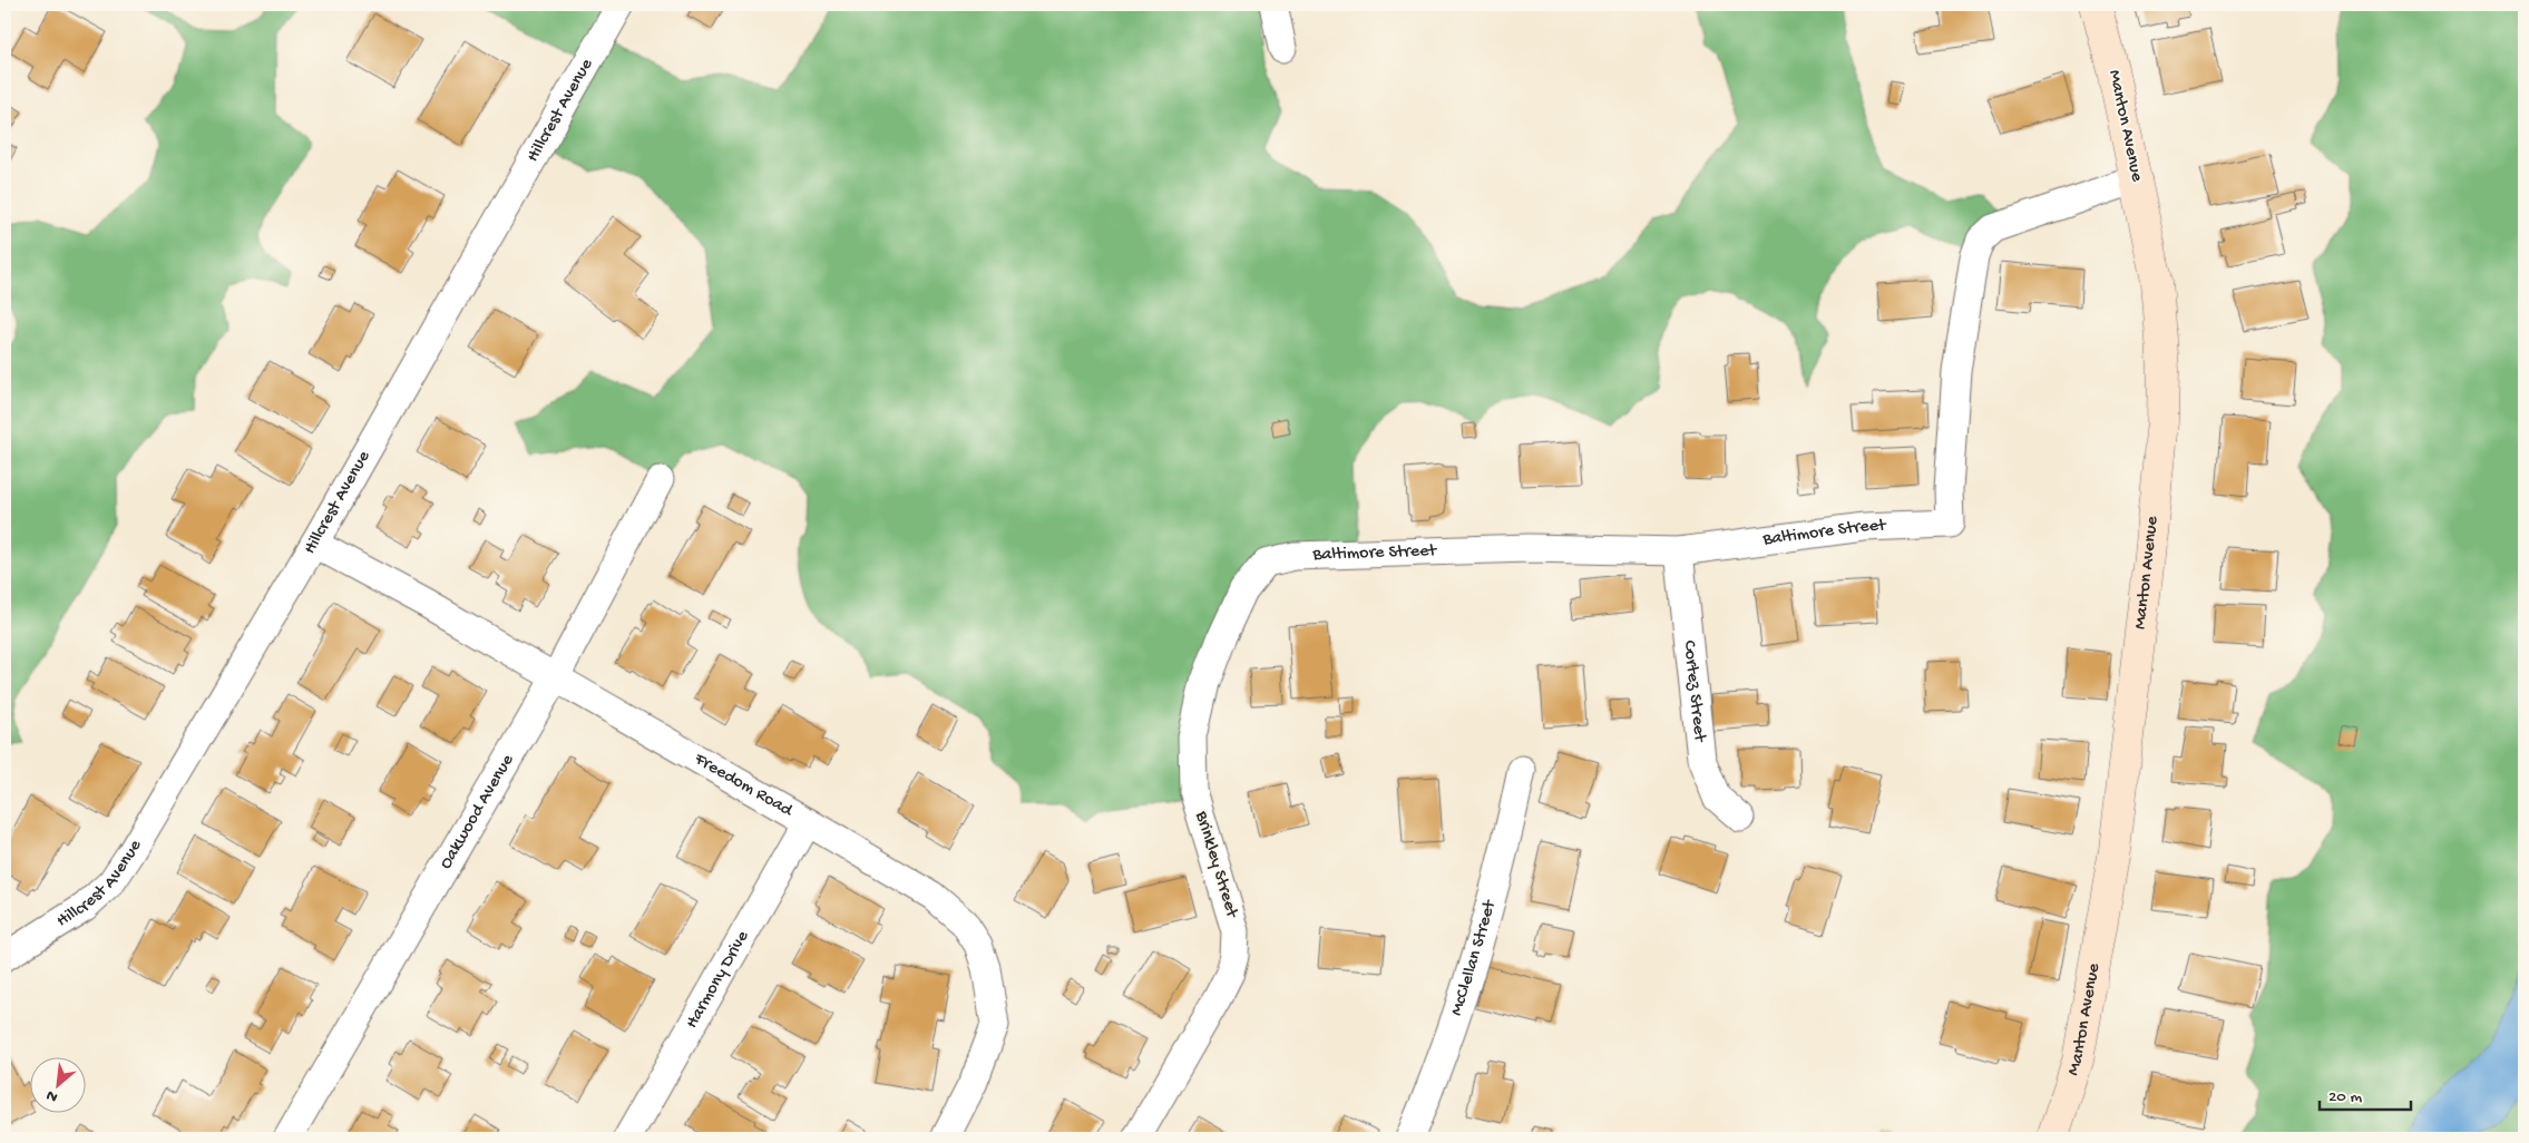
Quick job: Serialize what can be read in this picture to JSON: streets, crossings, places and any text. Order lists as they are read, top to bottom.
{
  "streets": {
    "main road": ["Manton Avenue"],
    "street": [
      "Hillcrest Avenue",
      "Baltimore Street",
      "Cortez Street",
      "Freedom Road",
      "Oakwood Avenue",
      "Brinkley Street",
      "McClellan Street",
      "Harmony Drive"
    ]
  },
  "crossings": [
    ["Hillcrest Avenue", "Freedom Road"],
    ["Manton Avenue", "Baltimore Street"],
    ["Baltimore Street", "Cortez Street"],
    ["Baltimore Street", "Brinkley Street"],
    ["Freedom Road", "Oakwood Avenue"],
    ["Freedom Road", "Harmony Drive"]
  ],
  "scale_bar": "20 m",
  "north": "bottom left"
}
